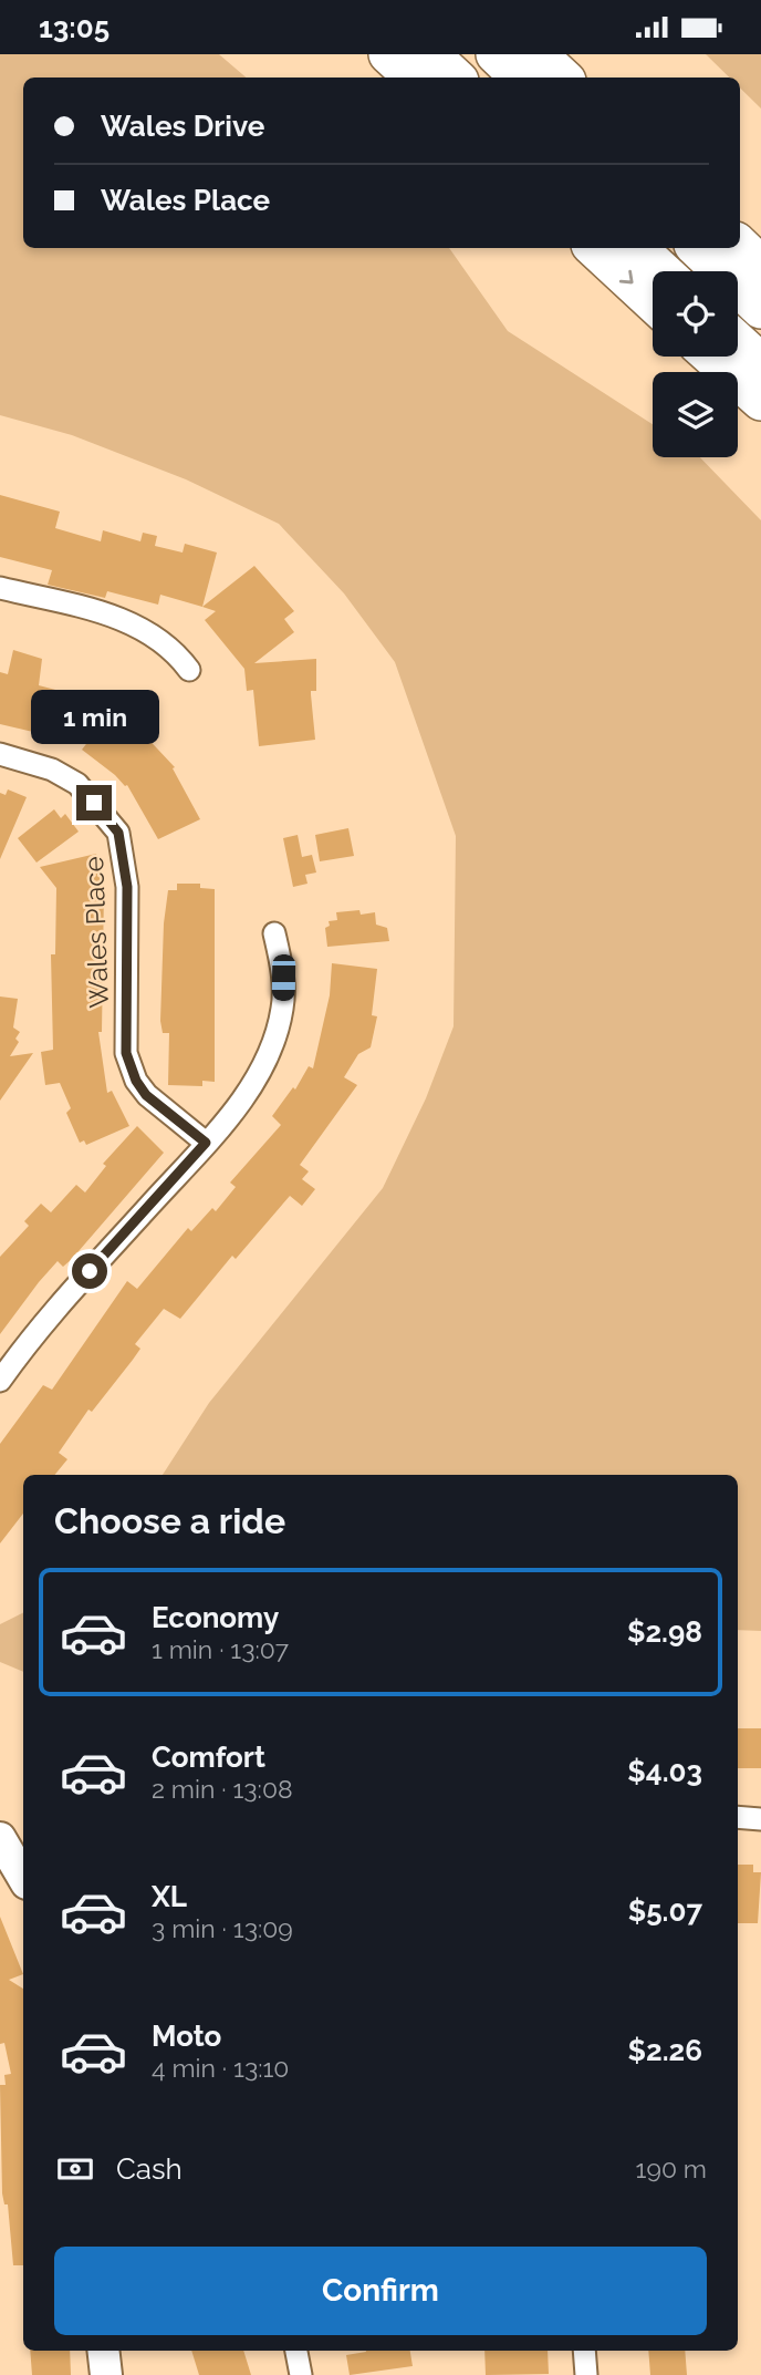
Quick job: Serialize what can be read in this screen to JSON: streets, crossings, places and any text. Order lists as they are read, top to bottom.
{
  "streets": {
    "street": ["Wales Place"]
  },
  "page": {
    "status": "13:05",
    "banner": ["Wales Drive", "Wales Place"],
    "bubble": "1 min",
    "heading": "Choose a ride",
    "list": [
      {
        "name": "Economy",
        "note": "1 min · 13:07",
        "value": "$2.98"
      },
      {
        "name": "Comfort",
        "note": "2 min · 13:08",
        "value": "$4.03"
      },
      {
        "name": "XL",
        "note": "3 min · 13:09",
        "value": "$5.07"
      },
      {
        "name": "Moto",
        "note": "4 min · 13:10",
        "value": "$2.26"
      }
    ],
    "pay": ["Cash", "190 m"],
    "buttons": "Confirm"
  }
}
